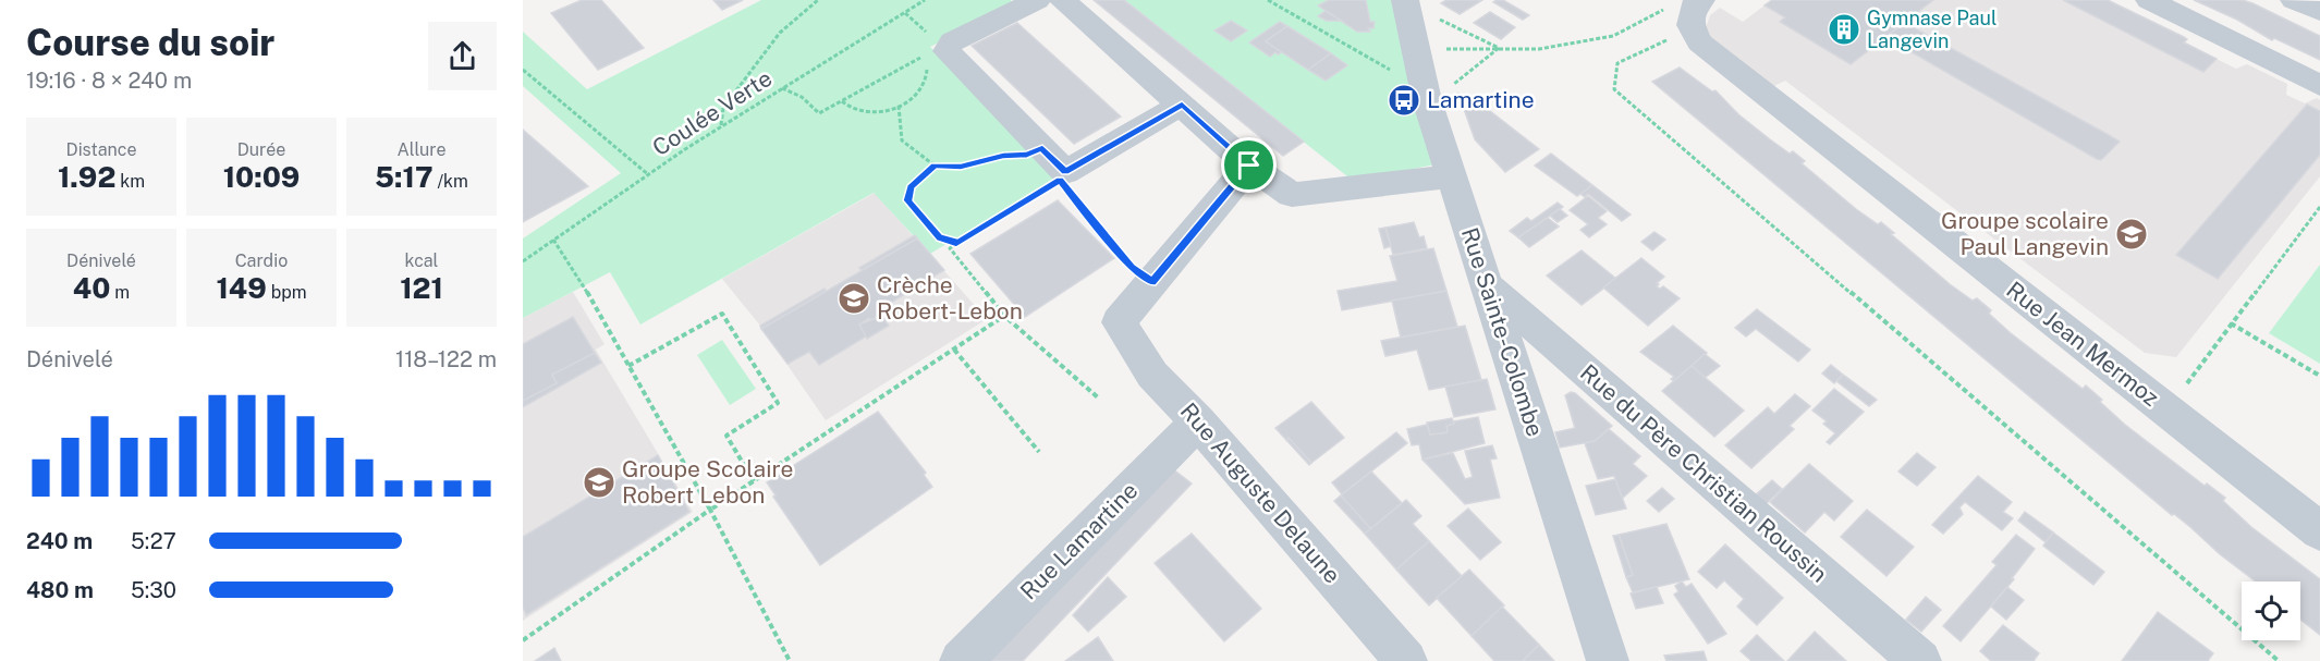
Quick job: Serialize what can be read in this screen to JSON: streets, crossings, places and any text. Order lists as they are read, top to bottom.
{
  "streets": {
    "street": [
      "Rue Sainte-Colombe",
      "Rue Jean Mermoz",
      "Rue du Père Christian Roussin",
      "Rue Auguste Delaune",
      "Rue Lamartine"
    ],
    "path": ["Coulée Verte"]
  },
  "crossings": [
    ["Rue Sainte-Colombe", "Rue du Père Christian Roussin"],
    ["Rue Auguste Delaune", "Rue Lamartine"]
  ],
  "places": {
    "building": ["Gymnase Paul Langevin"],
    "bus stop": ["Lamartine"],
    "school or university": ["Groupe scolaire Paul Langevin", "Crèche Robert-Lebon", "Groupe Scolaire Robert Lebon"]
  },
  "page": {
    "heading": ["Course du soir", "19:16 · 8 × 240 m"],
    "stats": [
      ["Distance", "1.92 km"],
      ["Durée", "10:09"],
      ["Allure", "5:17 /km"],
      ["Dénivelé", "40 m"],
      ["Cardio", "149 bpm"],
      ["kcal", "121"]
    ],
    "chart": ["Dénivelé", "118–122 m"],
    "list": [
      {
        "name": "240 m",
        "note": "5:27"
      },
      {
        "name": "480 m",
        "note": "5:30"
      }
    ]
  }
}
